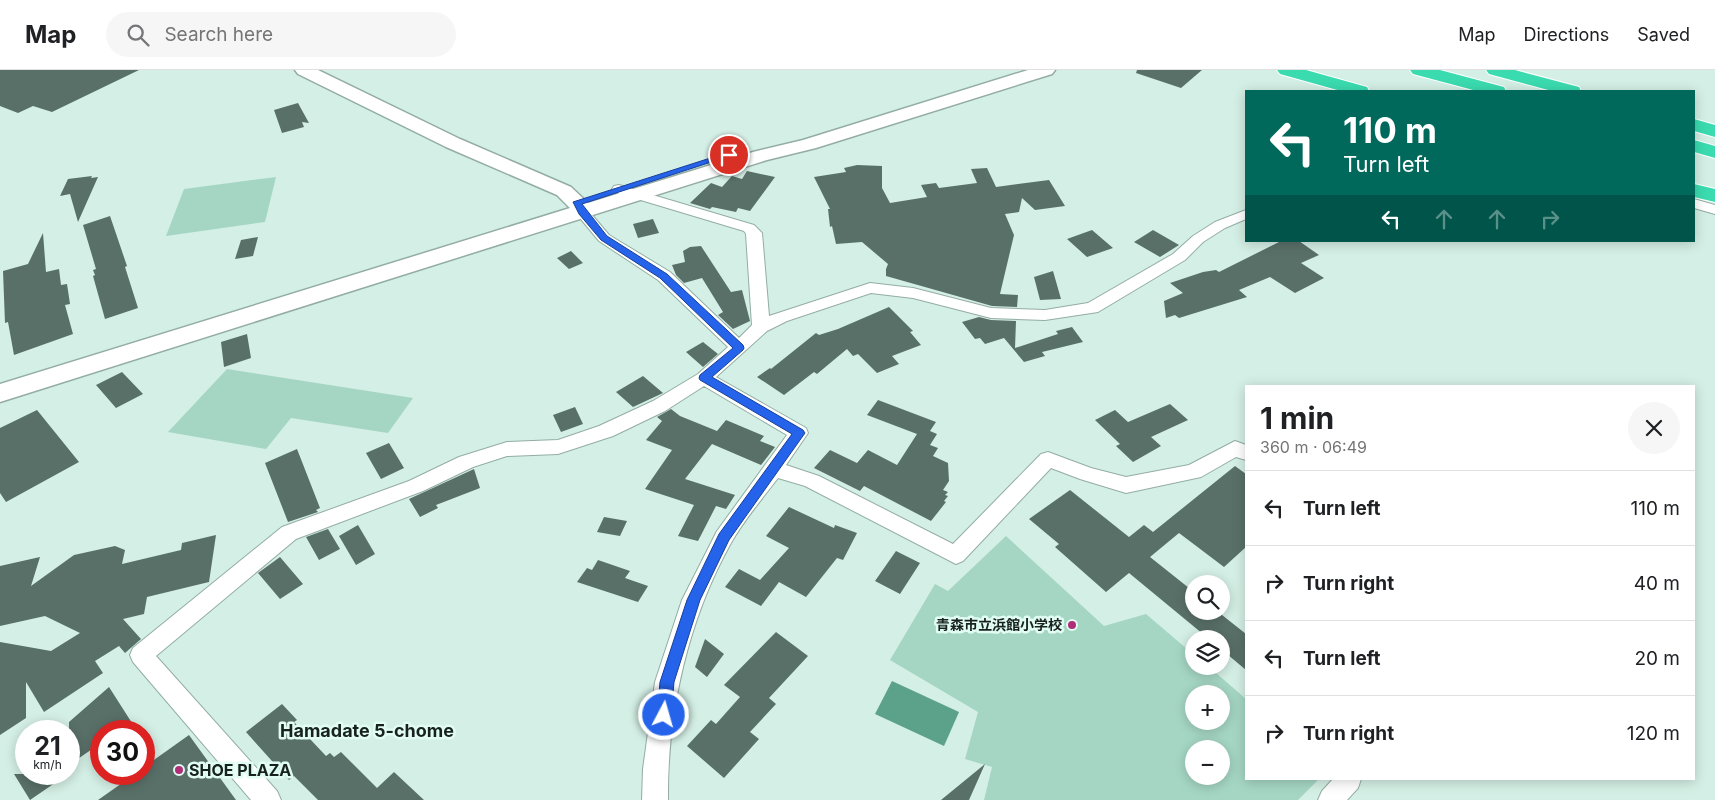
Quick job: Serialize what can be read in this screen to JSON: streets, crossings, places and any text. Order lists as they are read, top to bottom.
{
  "districts": ["Hamadate 5-chome"],
  "places": ["青森市立浜館小学校", "SHOE PLAZA"],
  "page": {
    "header": "Map",
    "search": "Search here",
    "nav": ["Map", "Directions", "Saved"],
    "turn": ["110 m", "Turn left"],
    "heading": ["1 min", "360 m · 06:49"],
    "list": [
      {
        "name": "Turn left",
        "value": "110 m"
      },
      {
        "name": "Turn right",
        "value": "40 m"
      },
      {
        "name": "Turn left",
        "value": "20 m"
      },
      {
        "name": "Turn right",
        "value": "120 m"
      }
    ],
    "map_buttons": ["+", "−"],
    "speed": "21 km/h",
    "limit": "30"
  }
}
